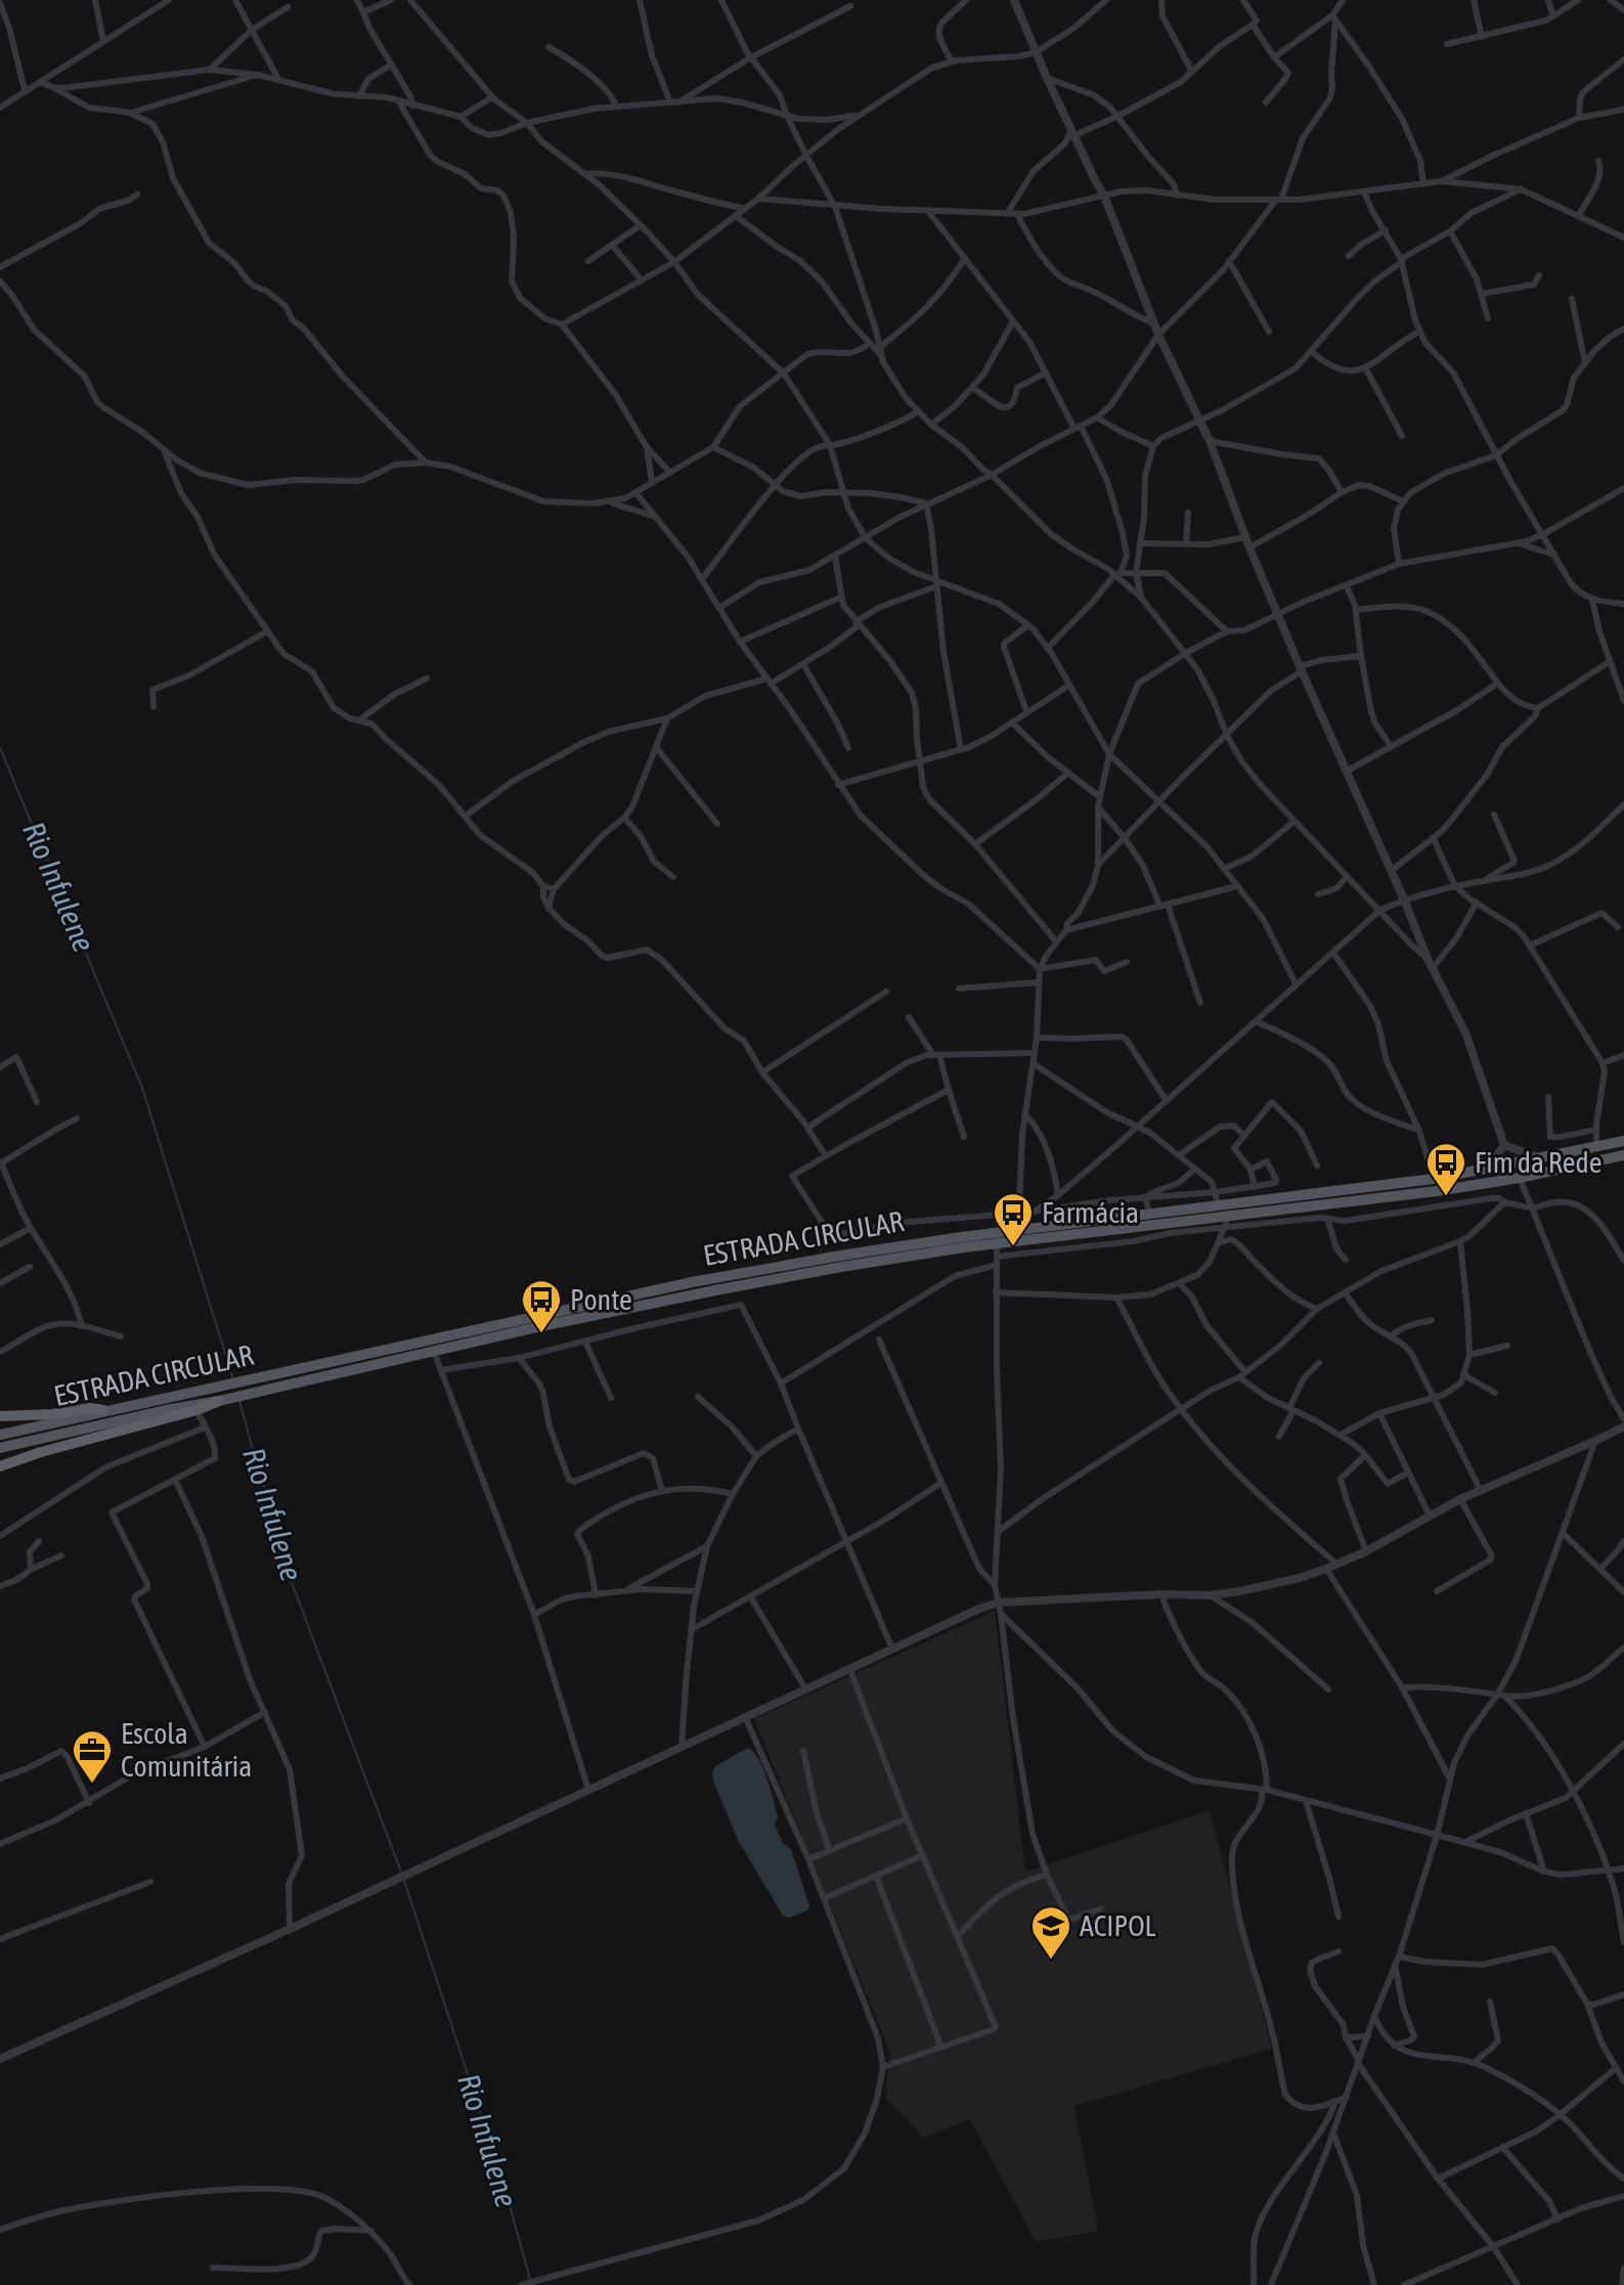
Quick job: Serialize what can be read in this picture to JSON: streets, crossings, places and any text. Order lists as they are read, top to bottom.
{
  "streets": {
    "main road": ["ESTRADA CIRCULAR"]
  },
  "water": ["Rio Infulene"],
  "places": {
    "bus stop": ["Fim da Rede", "Farmácia", "Ponte"],
    "office": ["Escola Comunitária"],
    "school or university": ["ACIPOL"]
  }
}
